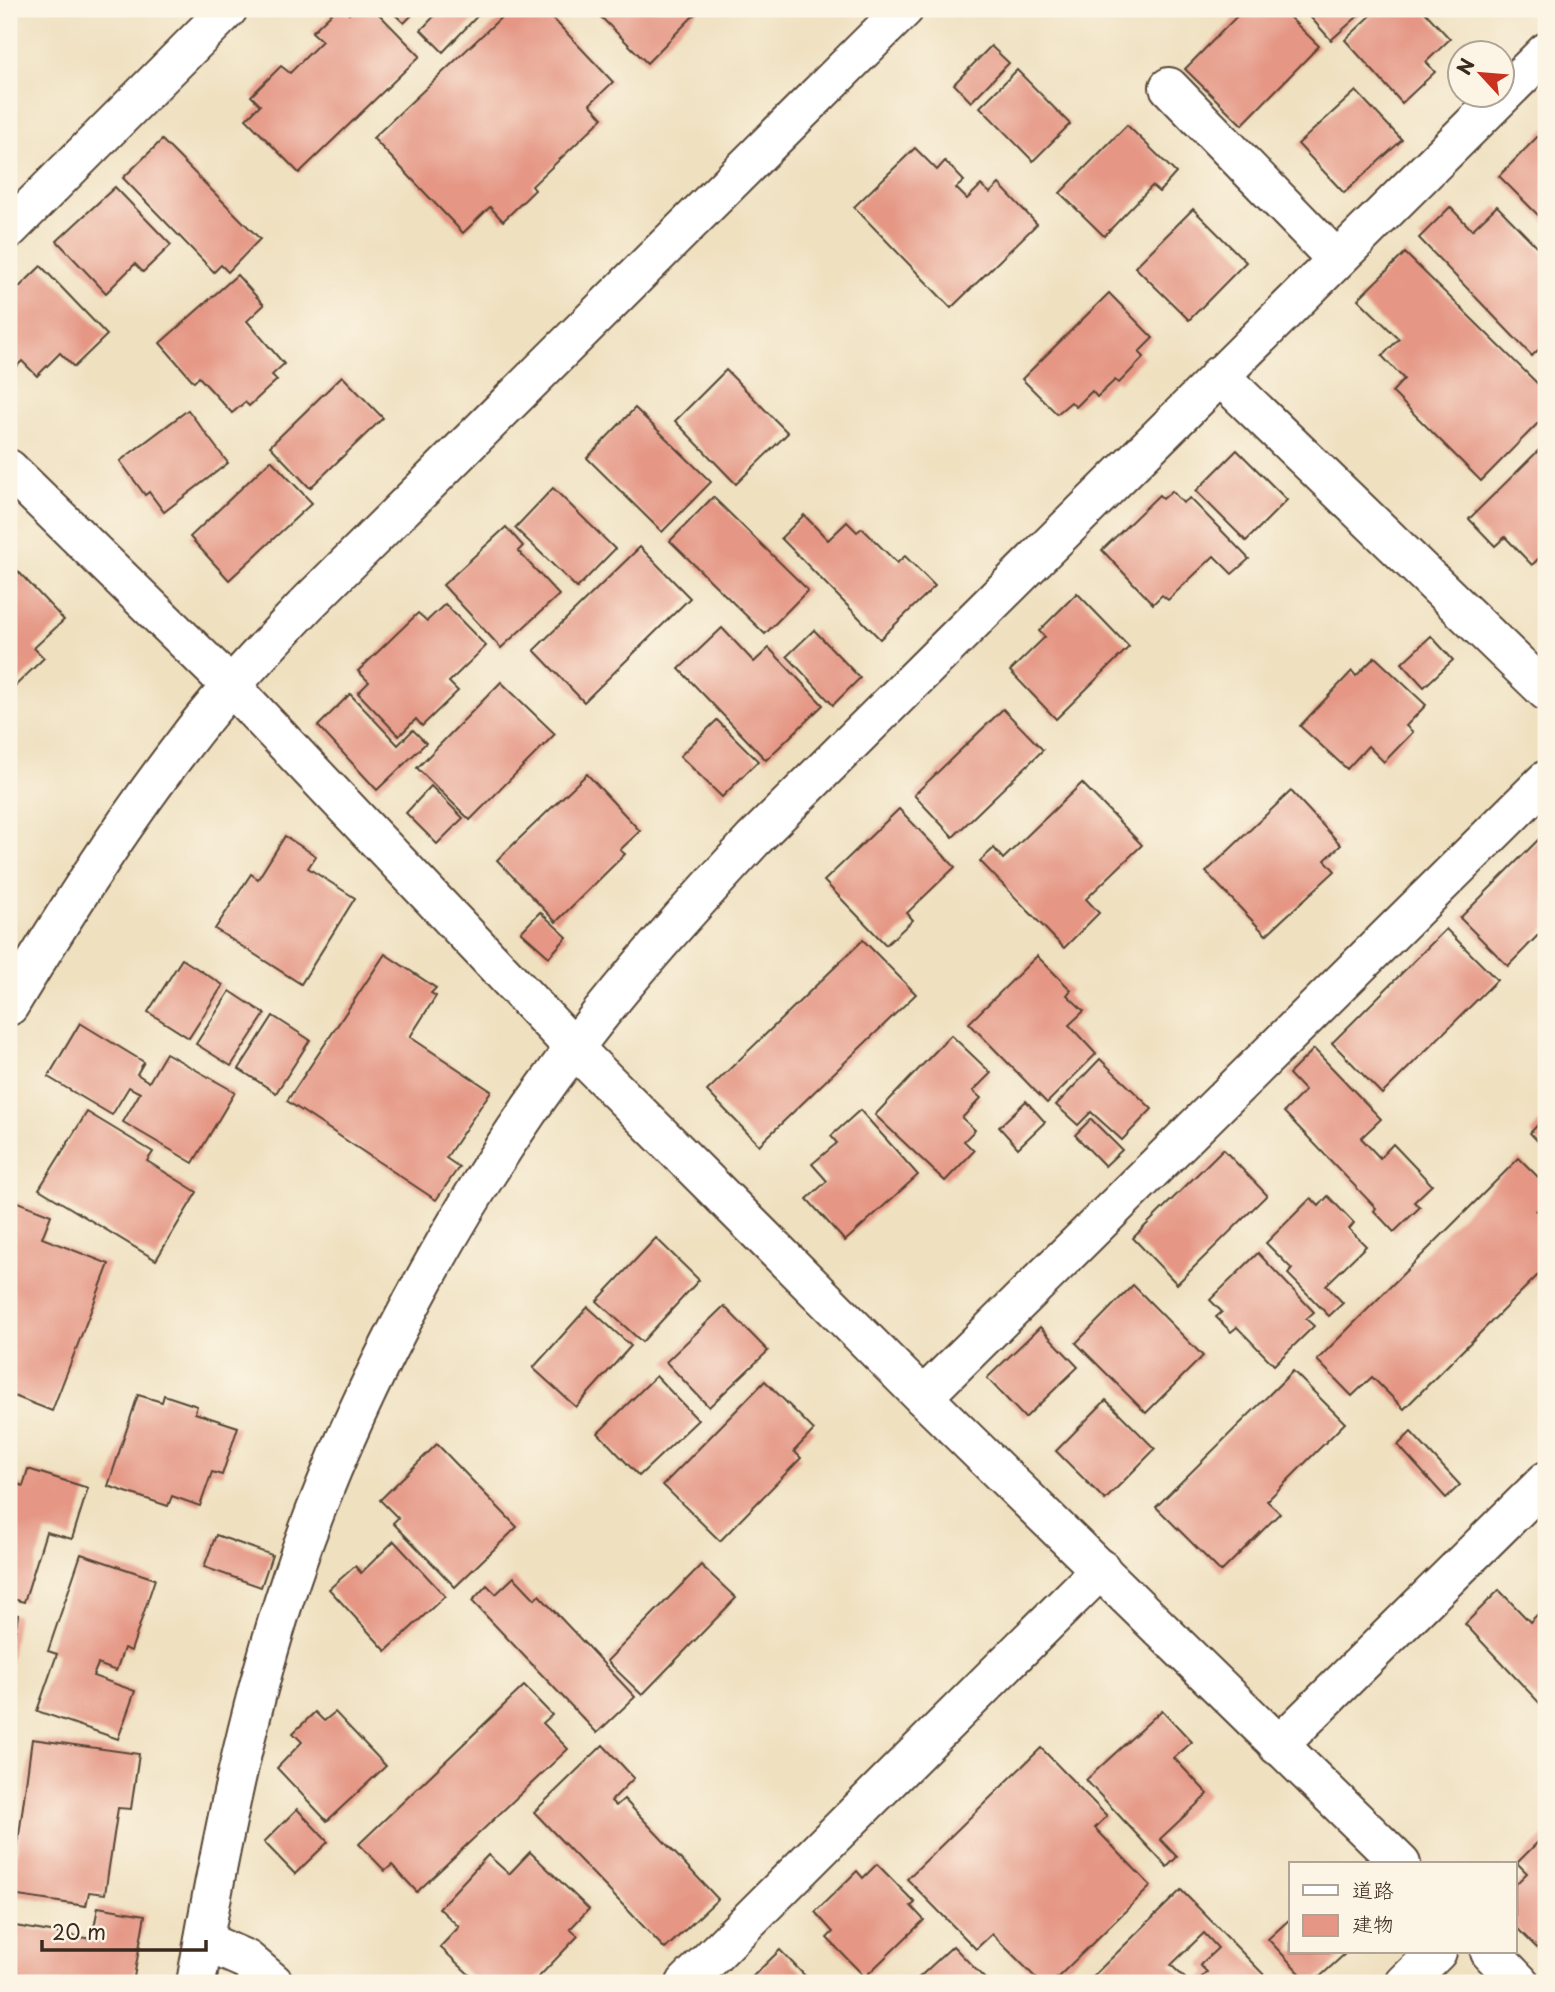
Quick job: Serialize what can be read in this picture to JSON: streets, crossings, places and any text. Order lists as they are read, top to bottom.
{
  "legend": ["道路", "建物"],
  "scale_bar": "20 m",
  "north": "top left"
}
